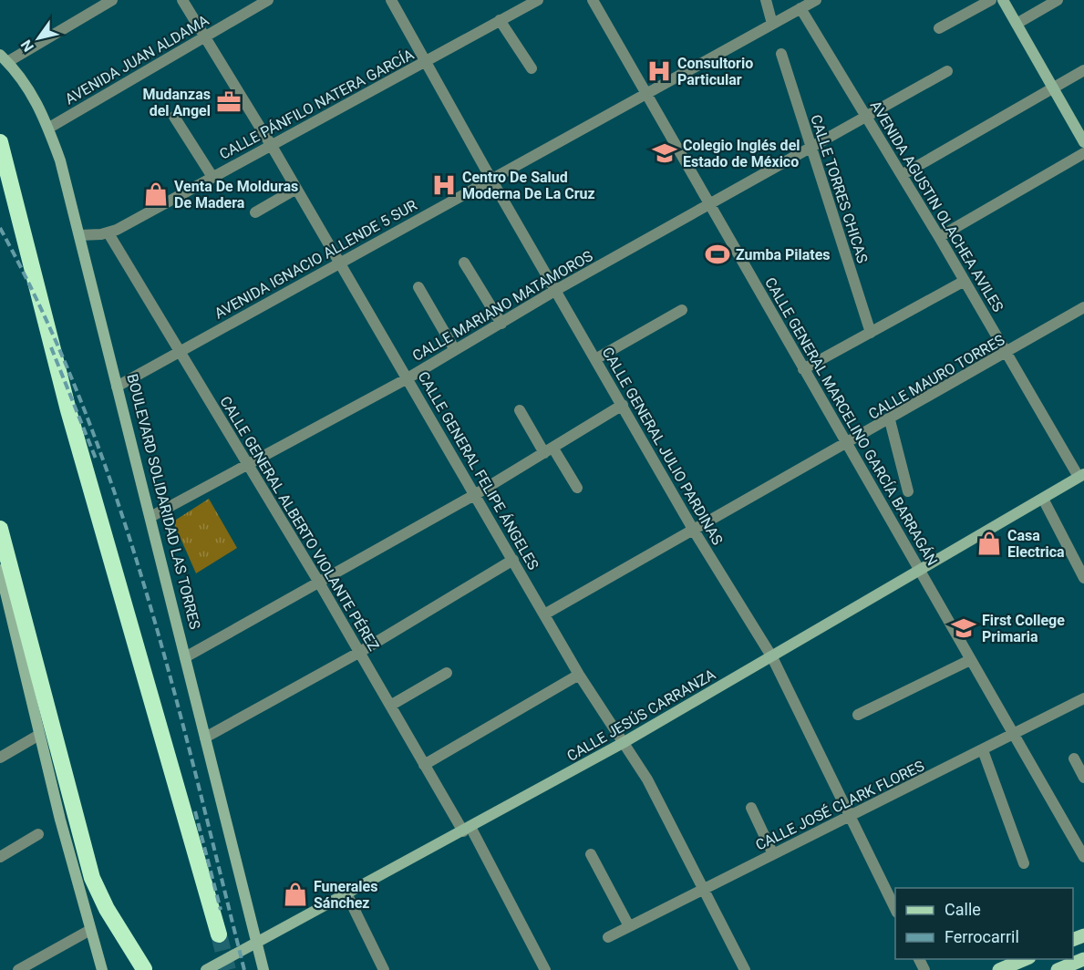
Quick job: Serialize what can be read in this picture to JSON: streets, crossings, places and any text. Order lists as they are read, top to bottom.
{
  "streets": {
    "main road": ["BOULEVARD SOLIDARIDAD LAS TORRES", "CALLE JESÚS CARRANZA"],
    "street": [
      "AVENIDA JUAN ALDAMA",
      "CALLE PÁNFILO NATERA GARCÍA",
      "CALLE TORRES CHICAS",
      "AVENIDA AGUSTIN OLACHEA AVILES",
      "AVENIDA IGNACIO ALLENDE 5 SUR",
      "CALLE MARIANO MATAMOROS",
      "CALLE MAURO TORRES",
      "CALLE GENERAL MARCELINO GARCÍA BARRAGÁN",
      "CALLE GENERAL JULIO PARDINAS",
      "CALLE GENERAL FELIPE ÁNGELES",
      "CALLE GENERAL ALBERTO VIOLANTE PÉREZ",
      "CALLE JOSÉ CLARK FLORES"
    ]
  },
  "crossings": [
    ["AVENIDA JUAN ALDAMA", "CALLE GENERAL FELIPE ÁNGELES"],
    ["AVENIDA JUAN ALDAMA", "BOULEVARD SOLIDARIDAD LAS TORRES"],
    ["CALLE PÁNFILO NATERA GARCÍA", "CALLE GENERAL JULIO PARDINAS"],
    ["CALLE PÁNFILO NATERA GARCÍA", "CALLE GENERAL FELIPE ÁNGELES"],
    ["CALLE PÁNFILO NATERA GARCÍA", "CALLE GENERAL ALBERTO VIOLANTE PÉREZ"],
    ["CALLE TORRES CHICAS", "CALLE MARIANO MATAMOROS"],
    ["AVENIDA AGUSTIN OLACHEA AVILES", "AVENIDA IGNACIO ALLENDE 5 SUR"],
    ["AVENIDA AGUSTIN OLACHEA AVILES", "CALLE MARIANO MATAMOROS"],
    ["AVENIDA AGUSTIN OLACHEA AVILES", "CALLE MAURO TORRES"],
    ["AVENIDA AGUSTIN OLACHEA AVILES", "CALLE JESÚS CARRANZA"],
    ["AVENIDA IGNACIO ALLENDE 5 SUR", "CALLE GENERAL MARCELINO GARCÍA BARRAGÁN"],
    ["AVENIDA IGNACIO ALLENDE 5 SUR", "CALLE GENERAL JULIO PARDINAS"],
    ["AVENIDA IGNACIO ALLENDE 5 SUR", "CALLE GENERAL FELIPE ÁNGELES"],
    ["AVENIDA IGNACIO ALLENDE 5 SUR", "BOULEVARD SOLIDARIDAD LAS TORRES"],
    ["AVENIDA IGNACIO ALLENDE 5 SUR", "CALLE GENERAL ALBERTO VIOLANTE PÉREZ"],
    ["CALLE MARIANO MATAMOROS", "CALLE GENERAL MARCELINO GARCÍA BARRAGÁN"],
    ["CALLE MARIANO MATAMOROS", "CALLE GENERAL JULIO PARDINAS"],
    ["CALLE MARIANO MATAMOROS", "CALLE GENERAL FELIPE ÁNGELES"],
    ["CALLE MARIANO MATAMOROS", "BOULEVARD SOLIDARIDAD LAS TORRES"],
    ["CALLE MARIANO MATAMOROS", "CALLE GENERAL ALBERTO VIOLANTE PÉREZ"],
    ["CALLE MAURO TORRES", "CALLE GENERAL MARCELINO GARCÍA BARRAGÁN"],
    ["CALLE MAURO TORRES", "CALLE GENERAL JULIO PARDINAS"],
    ["CALLE MAURO TORRES", "CALLE GENERAL FELIPE ÁNGELES"],
    ["CALLE GENERAL MARCELINO GARCÍA BARRAGÁN", "CALLE JESÚS CARRANZA"],
    ["CALLE GENERAL MARCELINO GARCÍA BARRAGÁN", "CALLE JOSÉ CLARK FLORES"],
    ["CALLE GENERAL JULIO PARDINAS", "CALLE JESÚS CARRANZA"],
    ["CALLE GENERAL JULIO PARDINAS", "CALLE JOSÉ CLARK FLORES"],
    ["CALLE GENERAL FELIPE ÁNGELES", "CALLE JESÚS CARRANZA"],
    ["CALLE GENERAL FELIPE ÁNGELES", "CALLE JOSÉ CLARK FLORES"],
    ["BOULEVARD SOLIDARIDAD LAS TORRES", "CALLE JESÚS CARRANZA"],
    ["CALLE GENERAL ALBERTO VIOLANTE PÉREZ", "CALLE JESÚS CARRANZA"]
  ],
  "places": {
    "hospital": ["Consultorio Particular", "Centro De Salud Moderna De La Cruz"],
    "office": ["Mudanzas del Angel"],
    "school or university": ["Colegio Inglés del Estado de México", "First College Primaria"],
    "shop": ["Venta De Molduras De Madera", "Casa Electrica", "Funerales Sánchez"],
    "sports": ["Zumba Pilates"]
  },
  "legend": ["Calle", "Ferrocarril"],
  "north": "bottom left"
}
